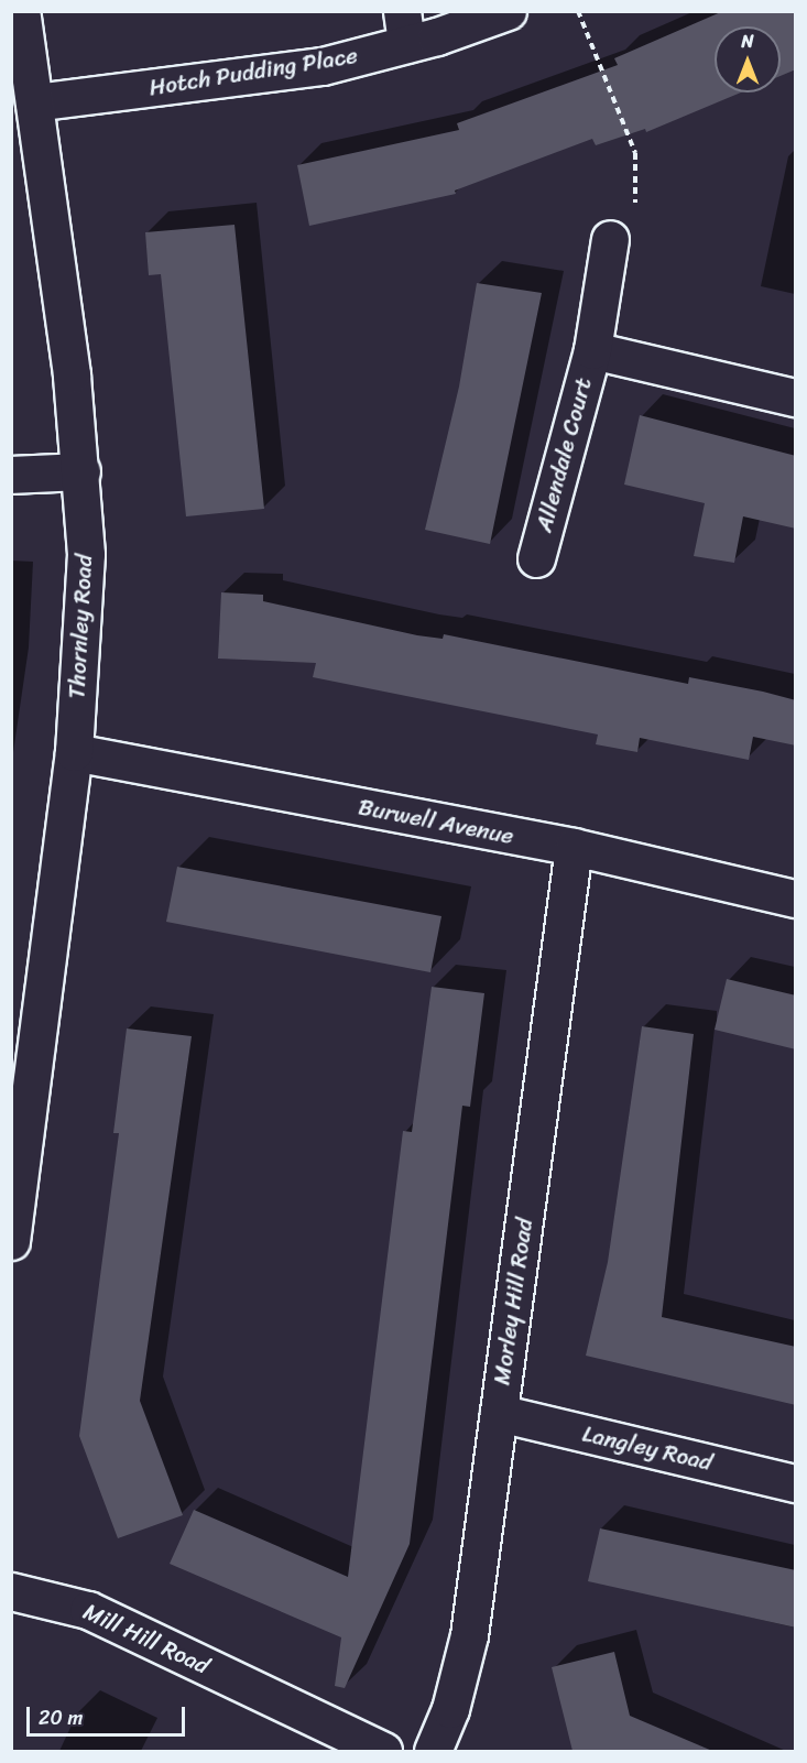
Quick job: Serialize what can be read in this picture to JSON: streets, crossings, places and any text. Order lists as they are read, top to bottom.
{
  "streets": {
    "street": [
      "Hotch Pudding Place",
      "Allendale Court",
      "Thornley Road",
      "Burwell Avenue",
      "Morley Hill Road",
      "Langley Road",
      "Mill Hill Road"
    ]
  },
  "crossings": [
    ["Hotch Pudding Place", "Thornley Road"],
    ["Thornley Road", "Burwell Avenue"],
    ["Burwell Avenue", "Morley Hill Road"],
    ["Morley Hill Road", "Langley Road"]
  ],
  "scale_bar": "20 m",
  "north": "top"
}
